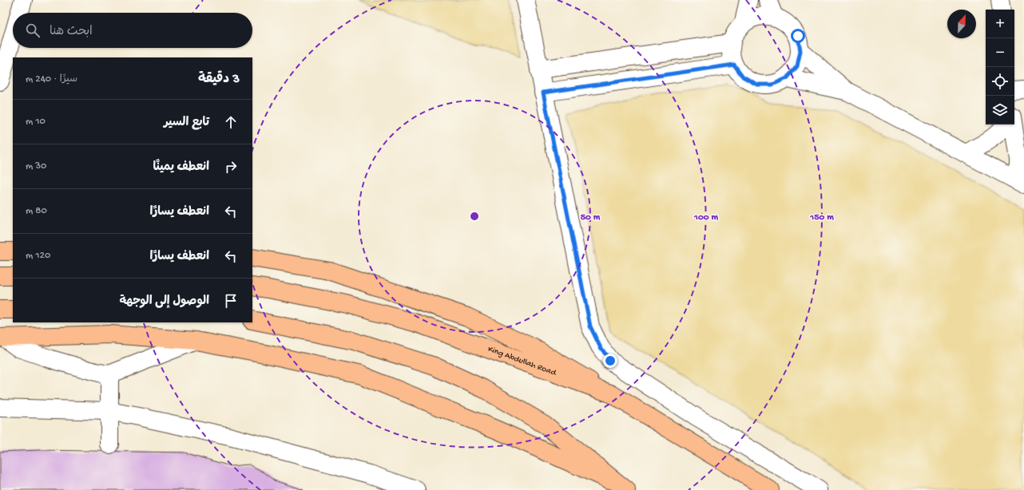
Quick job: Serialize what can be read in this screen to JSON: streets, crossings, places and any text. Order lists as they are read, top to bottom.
{
  "streets": {
    "main road": ["King Abdullah Road"]
  },
  "north": "top",
  "page": {
    "map_buttons": ["+", "−"],
    "search": "ابحث هنا",
    "heading": ["3 دقيقة", "سيرًا · 240 m"],
    "list": [
      ["تابع السير", "10 m"],
      ["انعطف يمينًا", "30 m"],
      ["انعطف يسارًا", "80 m"],
      ["انعطف يسارًا", "120 m"],
      "الوصول إلى الوجهة"
    ]
  },
  "rings": ["50 m", "100 m", "150 m"]
}
